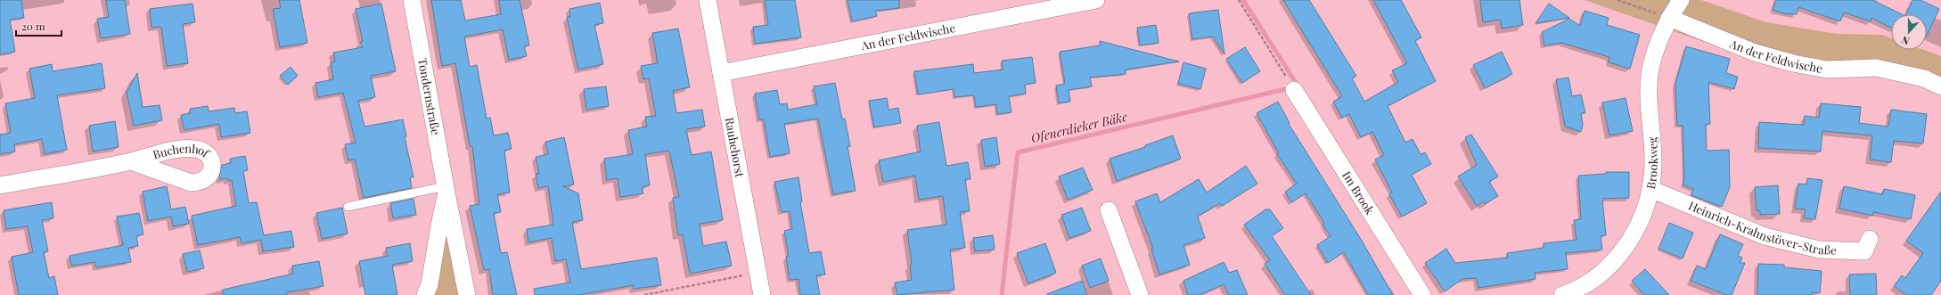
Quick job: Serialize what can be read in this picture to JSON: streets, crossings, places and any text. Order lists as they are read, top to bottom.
{
  "streets": {
    "street": [
      "An der Feldwische",
      "Tondernstraße",
      "Rauhehorst",
      "Brookweg",
      "Im Brook",
      "Heinrich-Krahnstöver-Straße"
    ]
  },
  "crossings": [
    ["An der Feldwische", "Rauhehorst"],
    ["An der Feldwische", "Brookweg"],
    ["Brookweg", "Heinrich-Krahnstöver-Straße"]
  ],
  "water": ["Ofenerdieker Bäke"],
  "scale_bar": "20 m",
  "north": "bottom"
}
